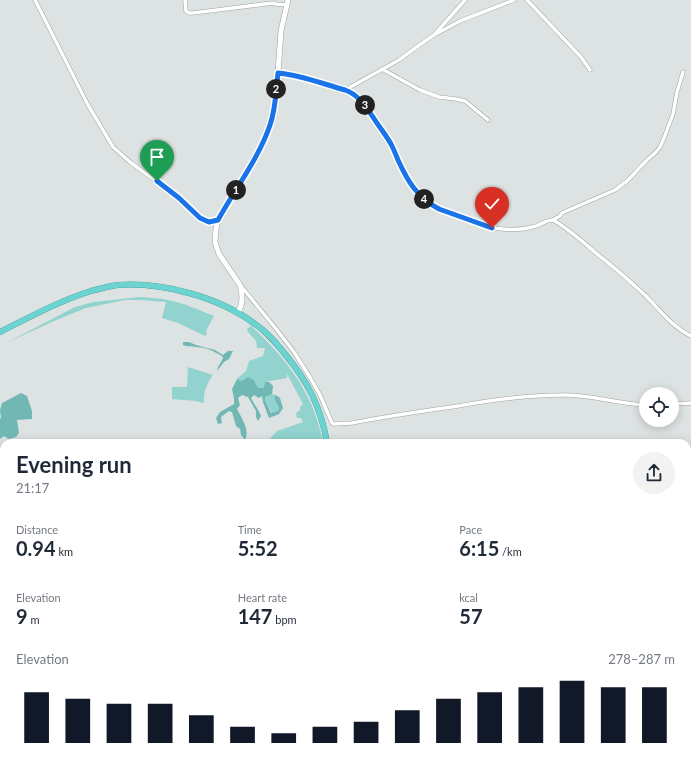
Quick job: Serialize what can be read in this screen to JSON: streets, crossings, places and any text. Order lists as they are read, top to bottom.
{
  "page": {
    "pins": [
      "2",
      "3",
      "1",
      "4"
    ],
    "heading": ["Evening run", "21:17"],
    "stats": [
      ["Distance", "0.94 km"],
      ["Time", "5:52"],
      ["Pace", "6:15 /km"],
      ["Elevation", "9 m"],
      ["Heart rate", "147 bpm"],
      ["kcal", "57"]
    ],
    "chart": ["Elevation", "278–287 m"]
  }
}
